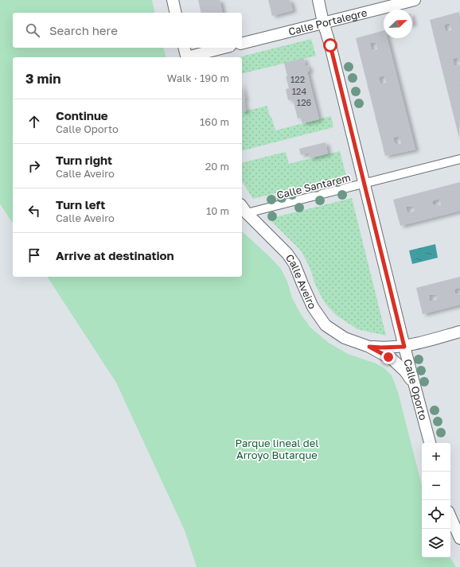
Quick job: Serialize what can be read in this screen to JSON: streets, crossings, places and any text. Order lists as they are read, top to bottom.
{
  "streets": {
    "street": [
      "Calle Portalegre",
      "Calle Santarem",
      "Calle Aveiro",
      "Calle Oporto"
    ]
  },
  "crossings": [
    ["Calle Portalegre", "Calle Oporto"],
    ["Calle Santarem", "Calle Aveiro"],
    ["Calle Santarem", "Calle Oporto"],
    ["Calle Aveiro", "Calle Oporto"]
  ],
  "parks": ["Parque lineal del Arroyo Butarque"],
  "house_numbers": ["122", "124", "126"],
  "north": "top right",
  "page": {
    "search": "Search here",
    "heading": ["3 min", "Walk · 190 m"],
    "list": [
      ["Continue", "Calle Oporto", "160 m"],
      ["Turn right", "Calle Aveiro", "20 m"],
      ["Turn left", "Calle Aveiro", "10 m"],
      "Arrive at destination"
    ],
    "map_buttons": ["+", "−"]
  }
}
